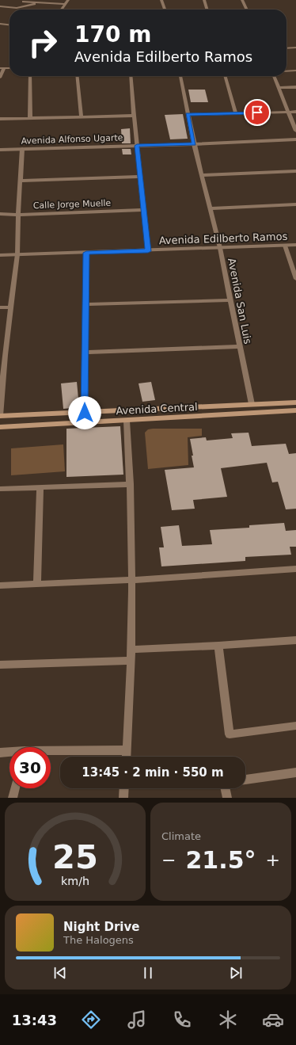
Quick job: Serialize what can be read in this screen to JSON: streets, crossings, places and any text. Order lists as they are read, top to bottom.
{
  "streets": {
    "main road": ["Avenida Central"],
    "street": [
      "Avenida Alfonso Ugarte",
      "Calle Jorge Muelle",
      "Avenida Edilberto Ramos",
      "Avenida San Luis"
    ]
  },
  "crossings": [
    ["Avenida Alfonso Ugarte", "Avenida San Luis"],
    ["Avenida Edilberto Ramos", "Avenida San Luis"],
    ["Avenida San Luis", "Avenida Central"]
  ],
  "page": {
    "turn": ["170 m", "Avenida Edilberto Ramos"],
    "limit": "30",
    "trip": "13:45 · 2 min · 550 m",
    "tile": "Climate",
    "heat": ["−", "21.5°", "+"],
    "song": ["Night Drive", "The Halogens"],
    "tabs": "13:43",
    "gauge": ["25", "km/h"]
  }
}
